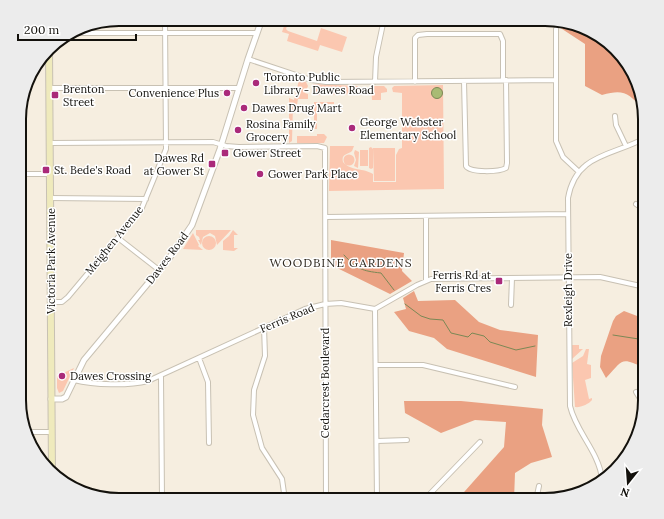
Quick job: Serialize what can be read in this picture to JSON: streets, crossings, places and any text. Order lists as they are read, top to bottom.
{
  "streets": {
    "main road": ["Victoria Park Avenue"],
    "street": [
      "Meighen Avenue",
      "Dawes Road",
      "Rexleigh Drive",
      "Ferris Road",
      "Cedarcrest Boulevard"
    ]
  },
  "crossings": [
    ["Meighen Avenue", "Victoria Park Avenue"],
    ["Dawes Road", "Victoria Park Avenue"],
    ["Dawes Road", "Ferris Road"],
    ["Dawes Road", "Cedarcrest Boulevard"],
    ["Ferris Road", "Cedarcrest Boulevard"]
  ],
  "districts": ["WOODBINE GARDENS"],
  "places": {
    "other": [
      "Toronto Public Library - Dawes Road",
      "Convenience Plus",
      "Dawes Drug Mart",
      "George Webster Elementary School",
      "Rosina Family Grocery",
      "Gower Park Place",
      "Dawes Crossing"
    ],
    "transit": [
      "Brenton Street",
      "Gower Street",
      "Dawes Rd at Gower St",
      "St. Bede's Road",
      "Ferris Rd at Ferris Cres"
    ]
  },
  "scale_bar": "200 m",
  "north": "bottom"
}
